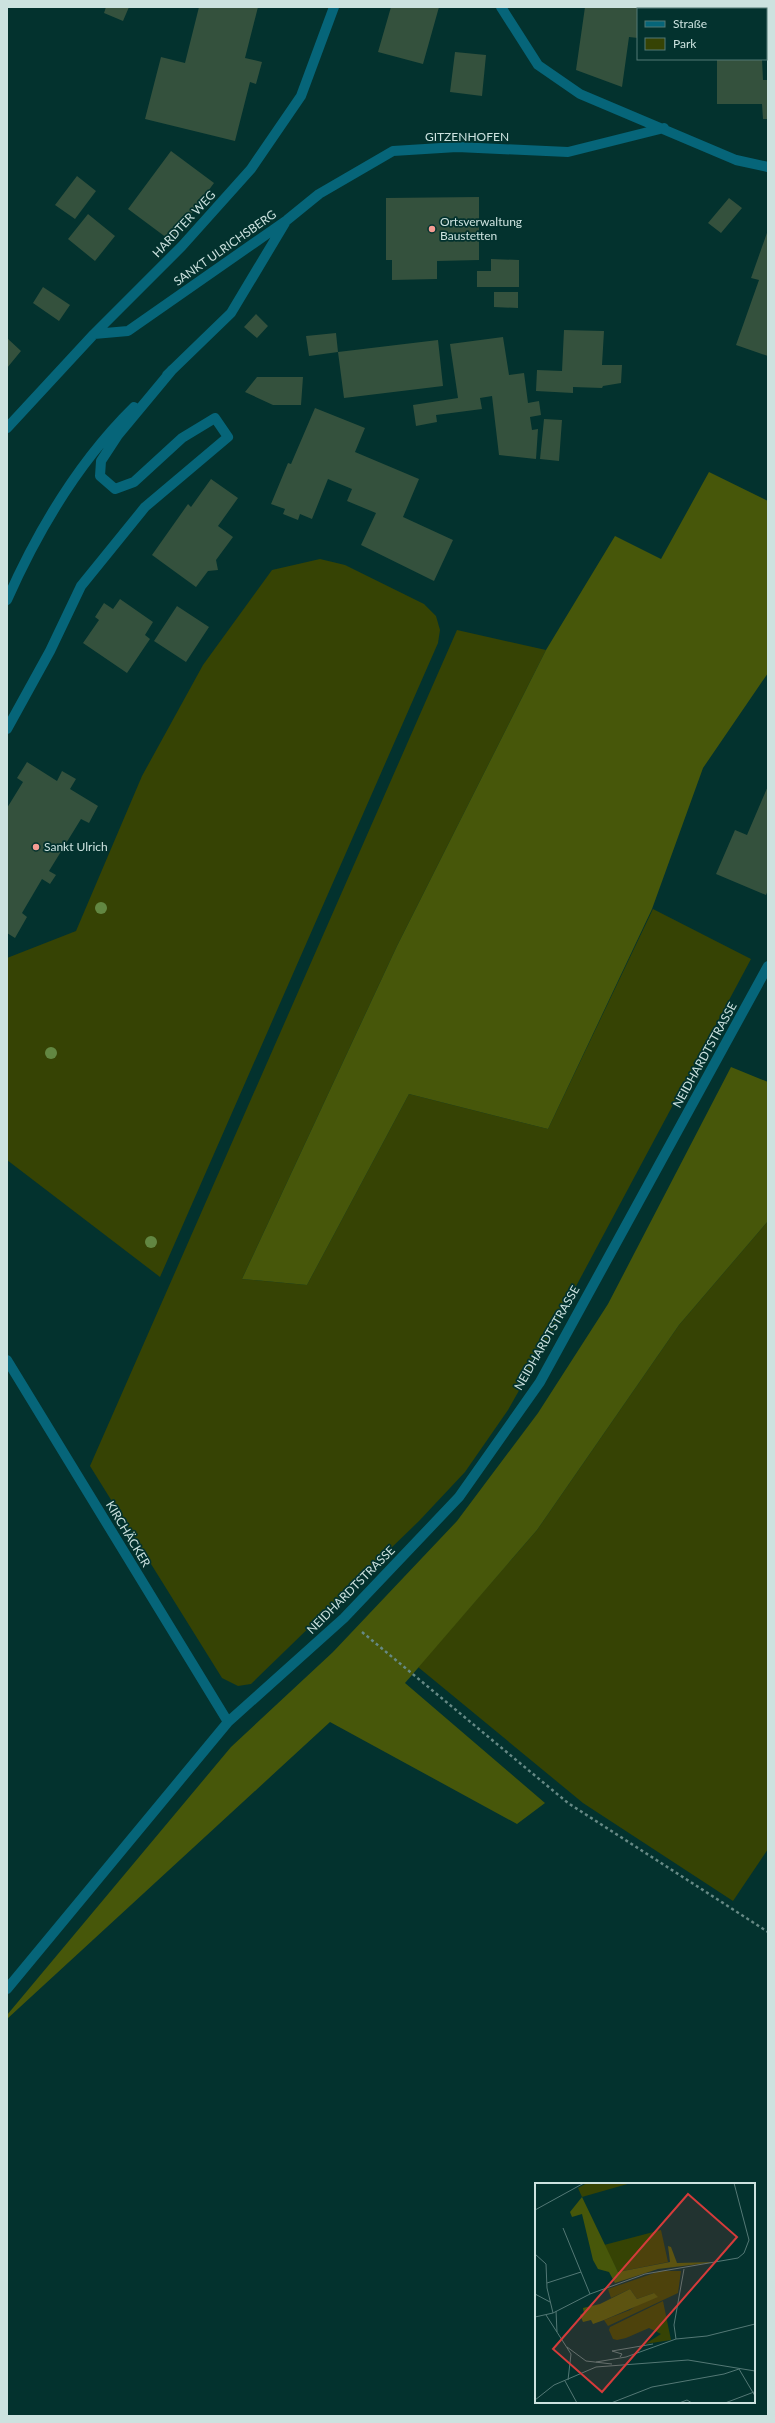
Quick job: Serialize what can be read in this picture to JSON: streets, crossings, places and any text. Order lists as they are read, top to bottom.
{
  "streets": {
    "street": [
      "GITZENHOFEN",
      "HARDTER WEG",
      "SANKT ULRICHSBERG",
      "NEIDHARDTSTRASSE",
      "KIRCHÄCKER"
    ]
  },
  "crossings": [
    ["GITZENHOFEN", "SANKT ULRICHSBERG"],
    ["HARDTER WEG", "SANKT ULRICHSBERG"],
    ["NEIDHARDTSTRASSE", "KIRCHÄCKER"]
  ],
  "places": ["Ortsverwaltung Baustetten", "Sankt Ulrich"],
  "legend": ["Straße", "Park"]
}
